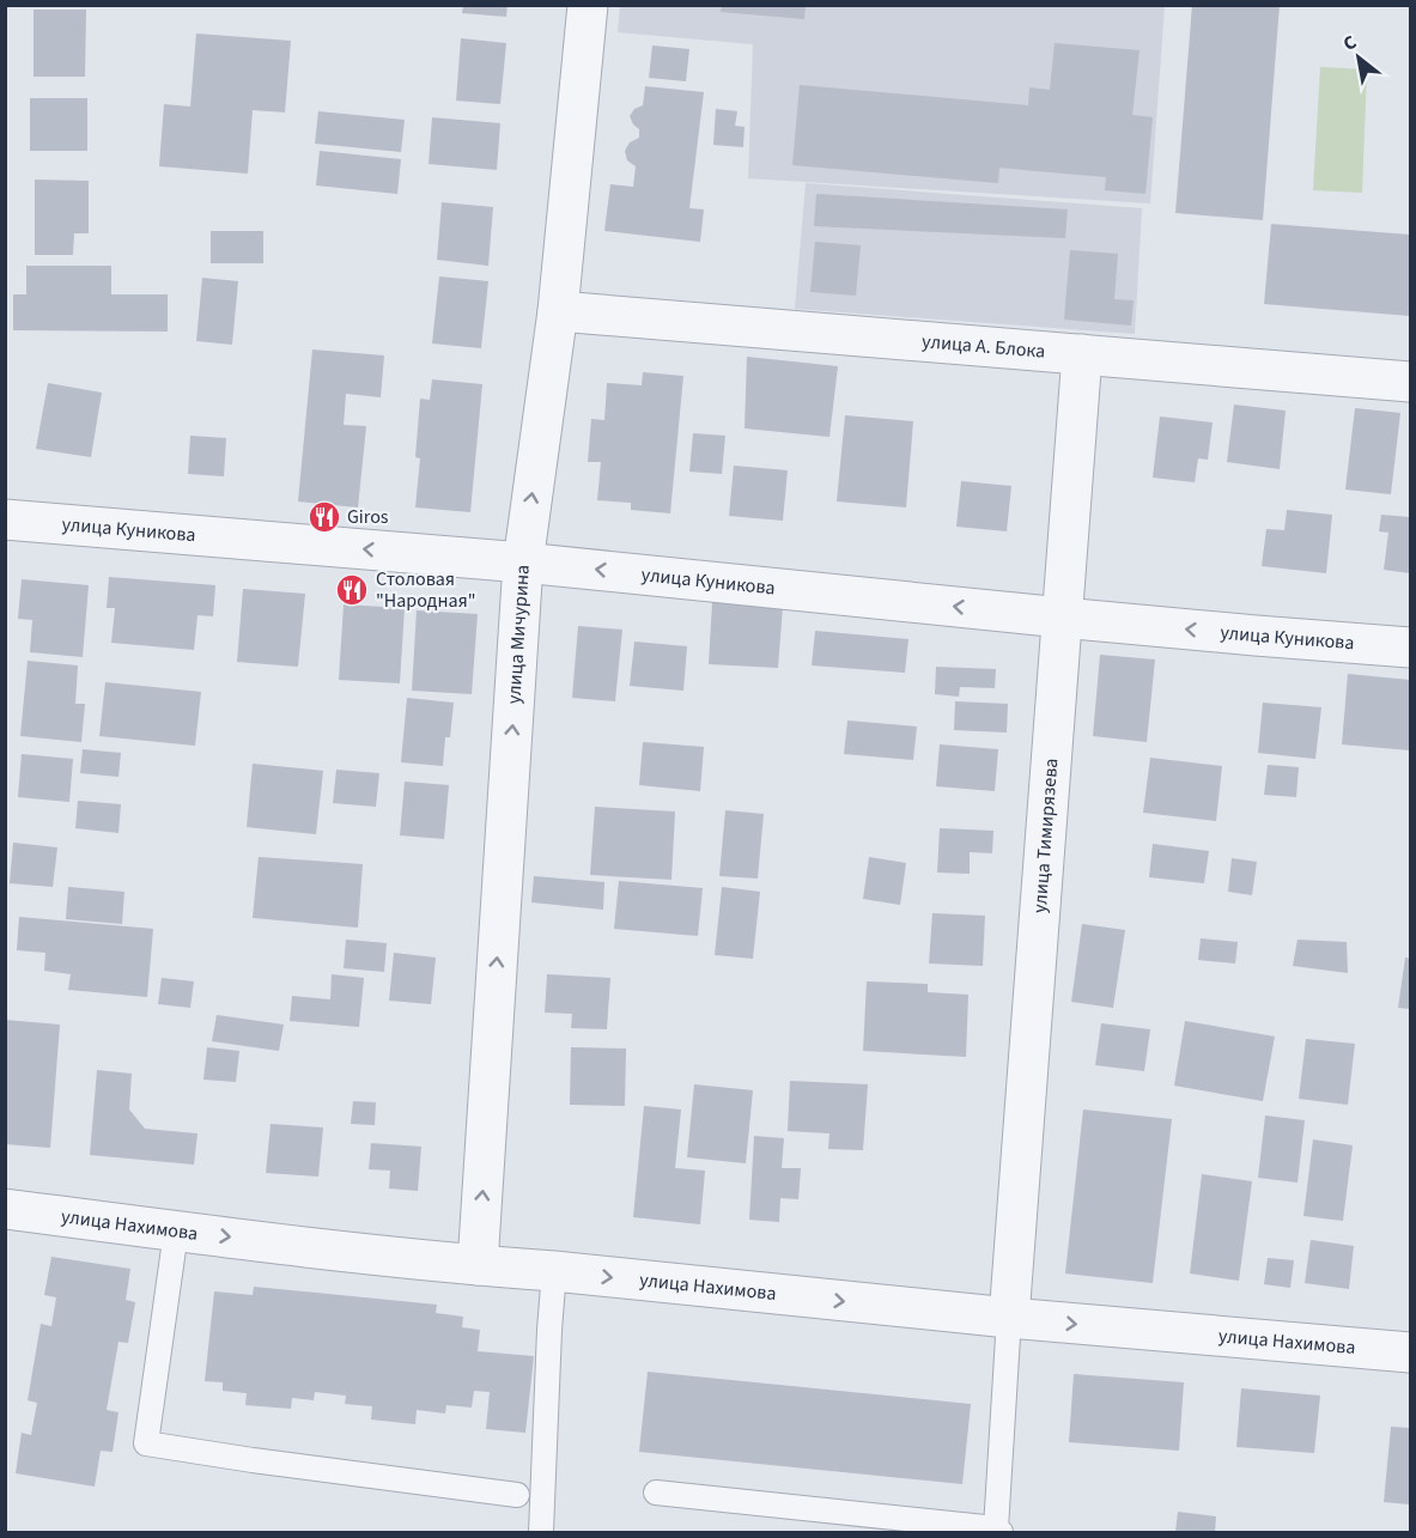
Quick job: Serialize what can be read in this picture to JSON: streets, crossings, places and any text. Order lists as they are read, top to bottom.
{
  "streets": {
    "street": [
      "улица А. Блока",
      "улица Куникова",
      "улица Мичурина",
      "улица Тимирязева",
      "улица Нахимова"
    ]
  },
  "crossings": [
    ["улица А. Блока", "улица Мичурина"],
    ["улица А. Блока", "улица Тимирязева"],
    ["улица Куникова", "улица Мичурина"],
    ["улица Куникова", "улица Тимирязева"],
    ["улица Мичурина", "улица Нахимова"],
    ["улица Тимирязева", "улица Нахимова"]
  ],
  "one_way": ["улица Куникова", "улица Мичурина", "улица Нахимова"],
  "places": {
    "restaurant": ["Giros", "Столовая \"Народная\""]
  },
  "north": "top left"
}
